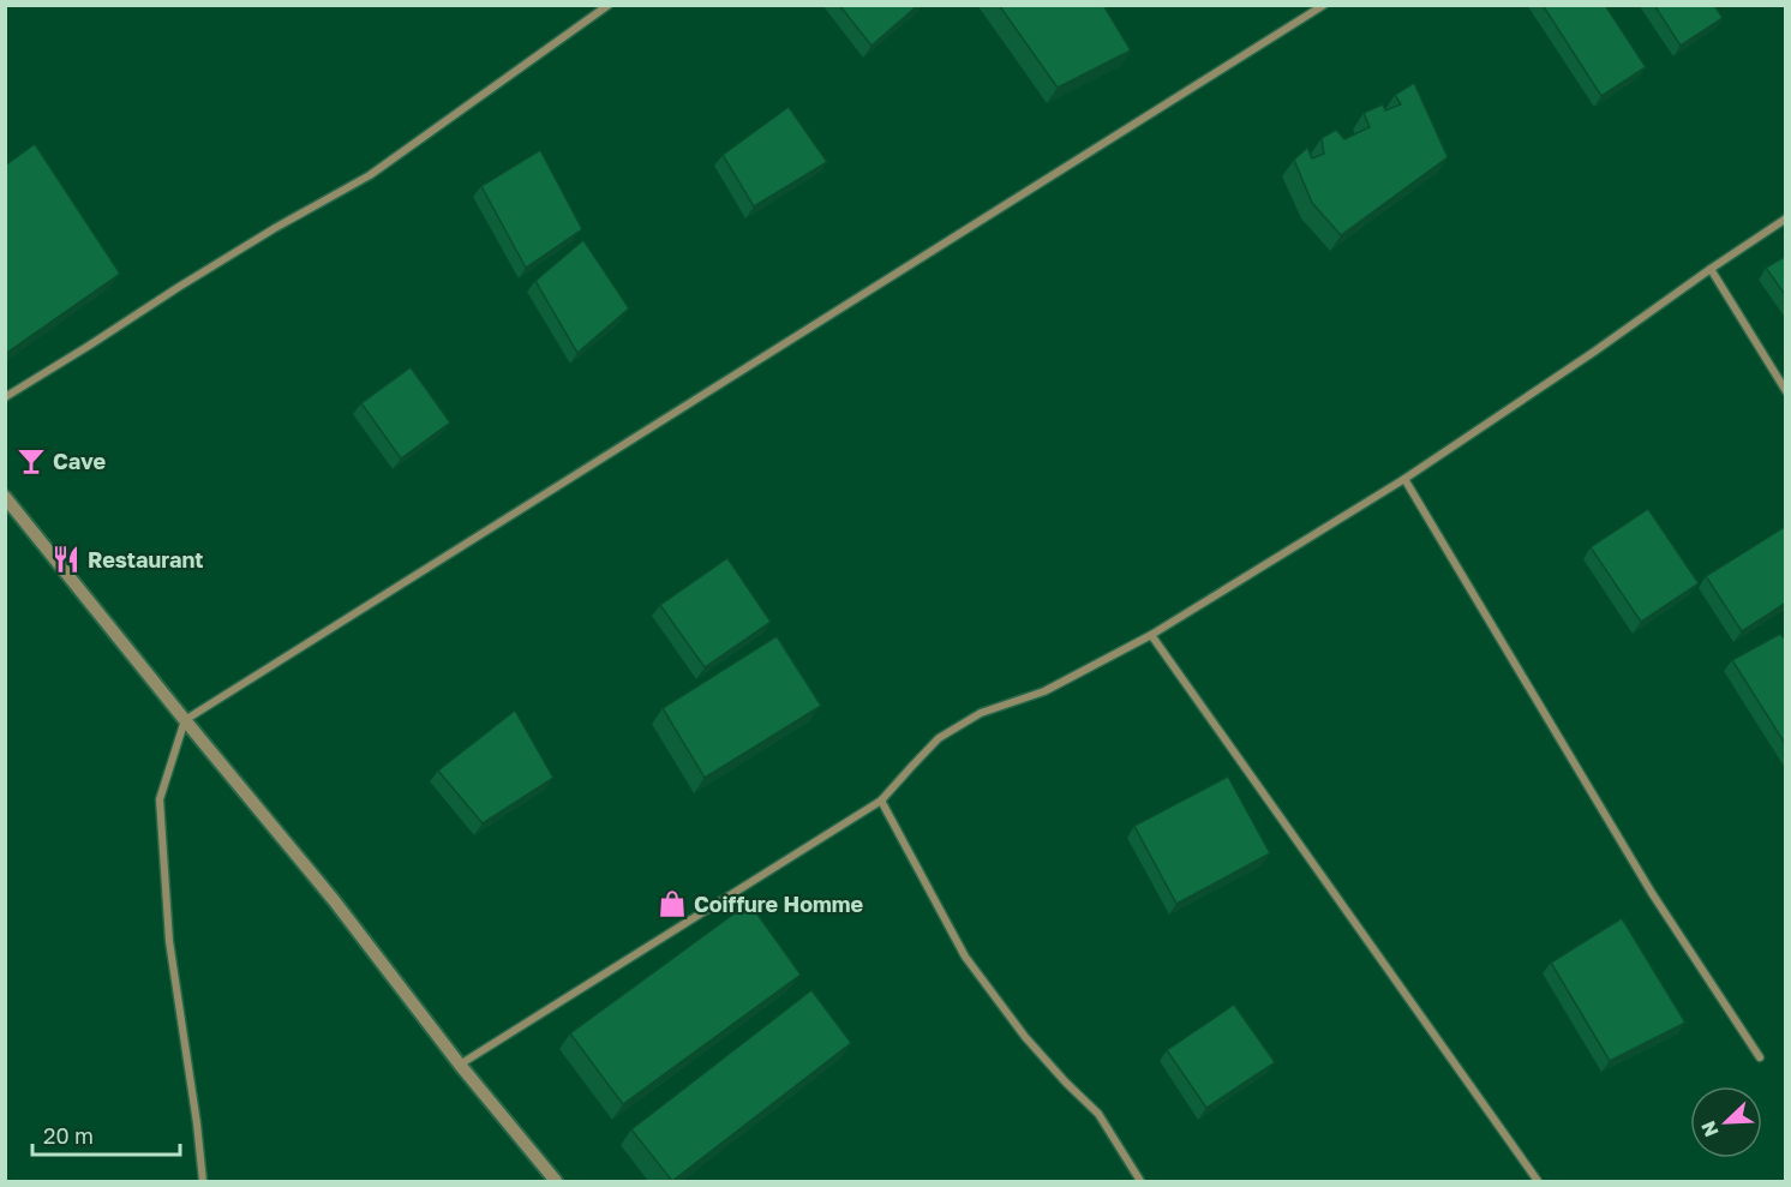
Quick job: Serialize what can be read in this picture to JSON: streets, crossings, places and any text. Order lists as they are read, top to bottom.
{
  "places": {
    "bar": ["Cave"],
    "restaurant": ["Restaurant"],
    "shop": ["Coiffure Homme"]
  },
  "scale_bar": "20 m",
  "north": "bottom left"
}
